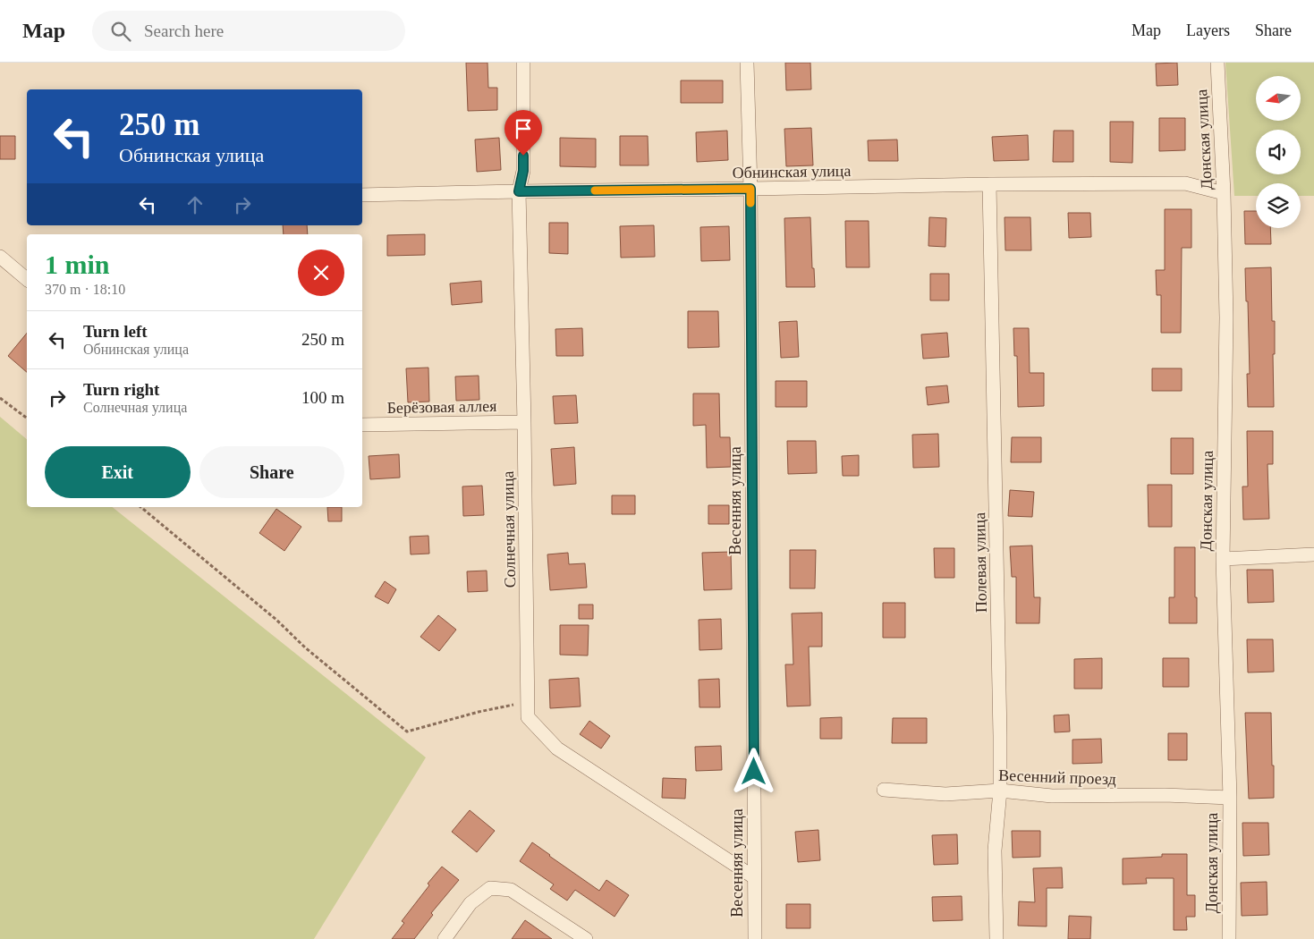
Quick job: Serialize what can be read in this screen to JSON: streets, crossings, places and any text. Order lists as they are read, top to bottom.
{
  "streets": {
    "street": [
      "Донская улица",
      "Обнинская улица",
      "Берёзовая аллея",
      "Весенняя улица",
      "Солнечная улица",
      "Полевая улица",
      "Весенний проезд"
    ]
  },
  "crossings": [
    ["Донская улица", "Обнинская улица"],
    ["Донская улица", "Весенний проезд"],
    ["Обнинская улица", "Весенняя улица"],
    ["Обнинская улица", "Солнечная улица"],
    ["Обнинская улица", "Полевая улица"],
    ["Берёзовая аллея", "Солнечная улица"],
    ["Весенняя улица", "Солнечная улица"],
    ["Полевая улица", "Весенний проезд"]
  ],
  "north": "left",
  "page": {
    "header": "Map",
    "search": "Search here",
    "nav": ["Map", "Layers", "Share"],
    "turn": ["250 m", "Обнинская улица"],
    "heading": ["1 min", "370 m · 18:10"],
    "list": [
      {
        "name": "Turn left",
        "note": "Обнинская улица",
        "value": "250 m"
      },
      {
        "name": "Turn right",
        "note": "Солнечная улица",
        "value": "100 m"
      }
    ],
    "buttons": ["Exit", "Share"]
  }
}
